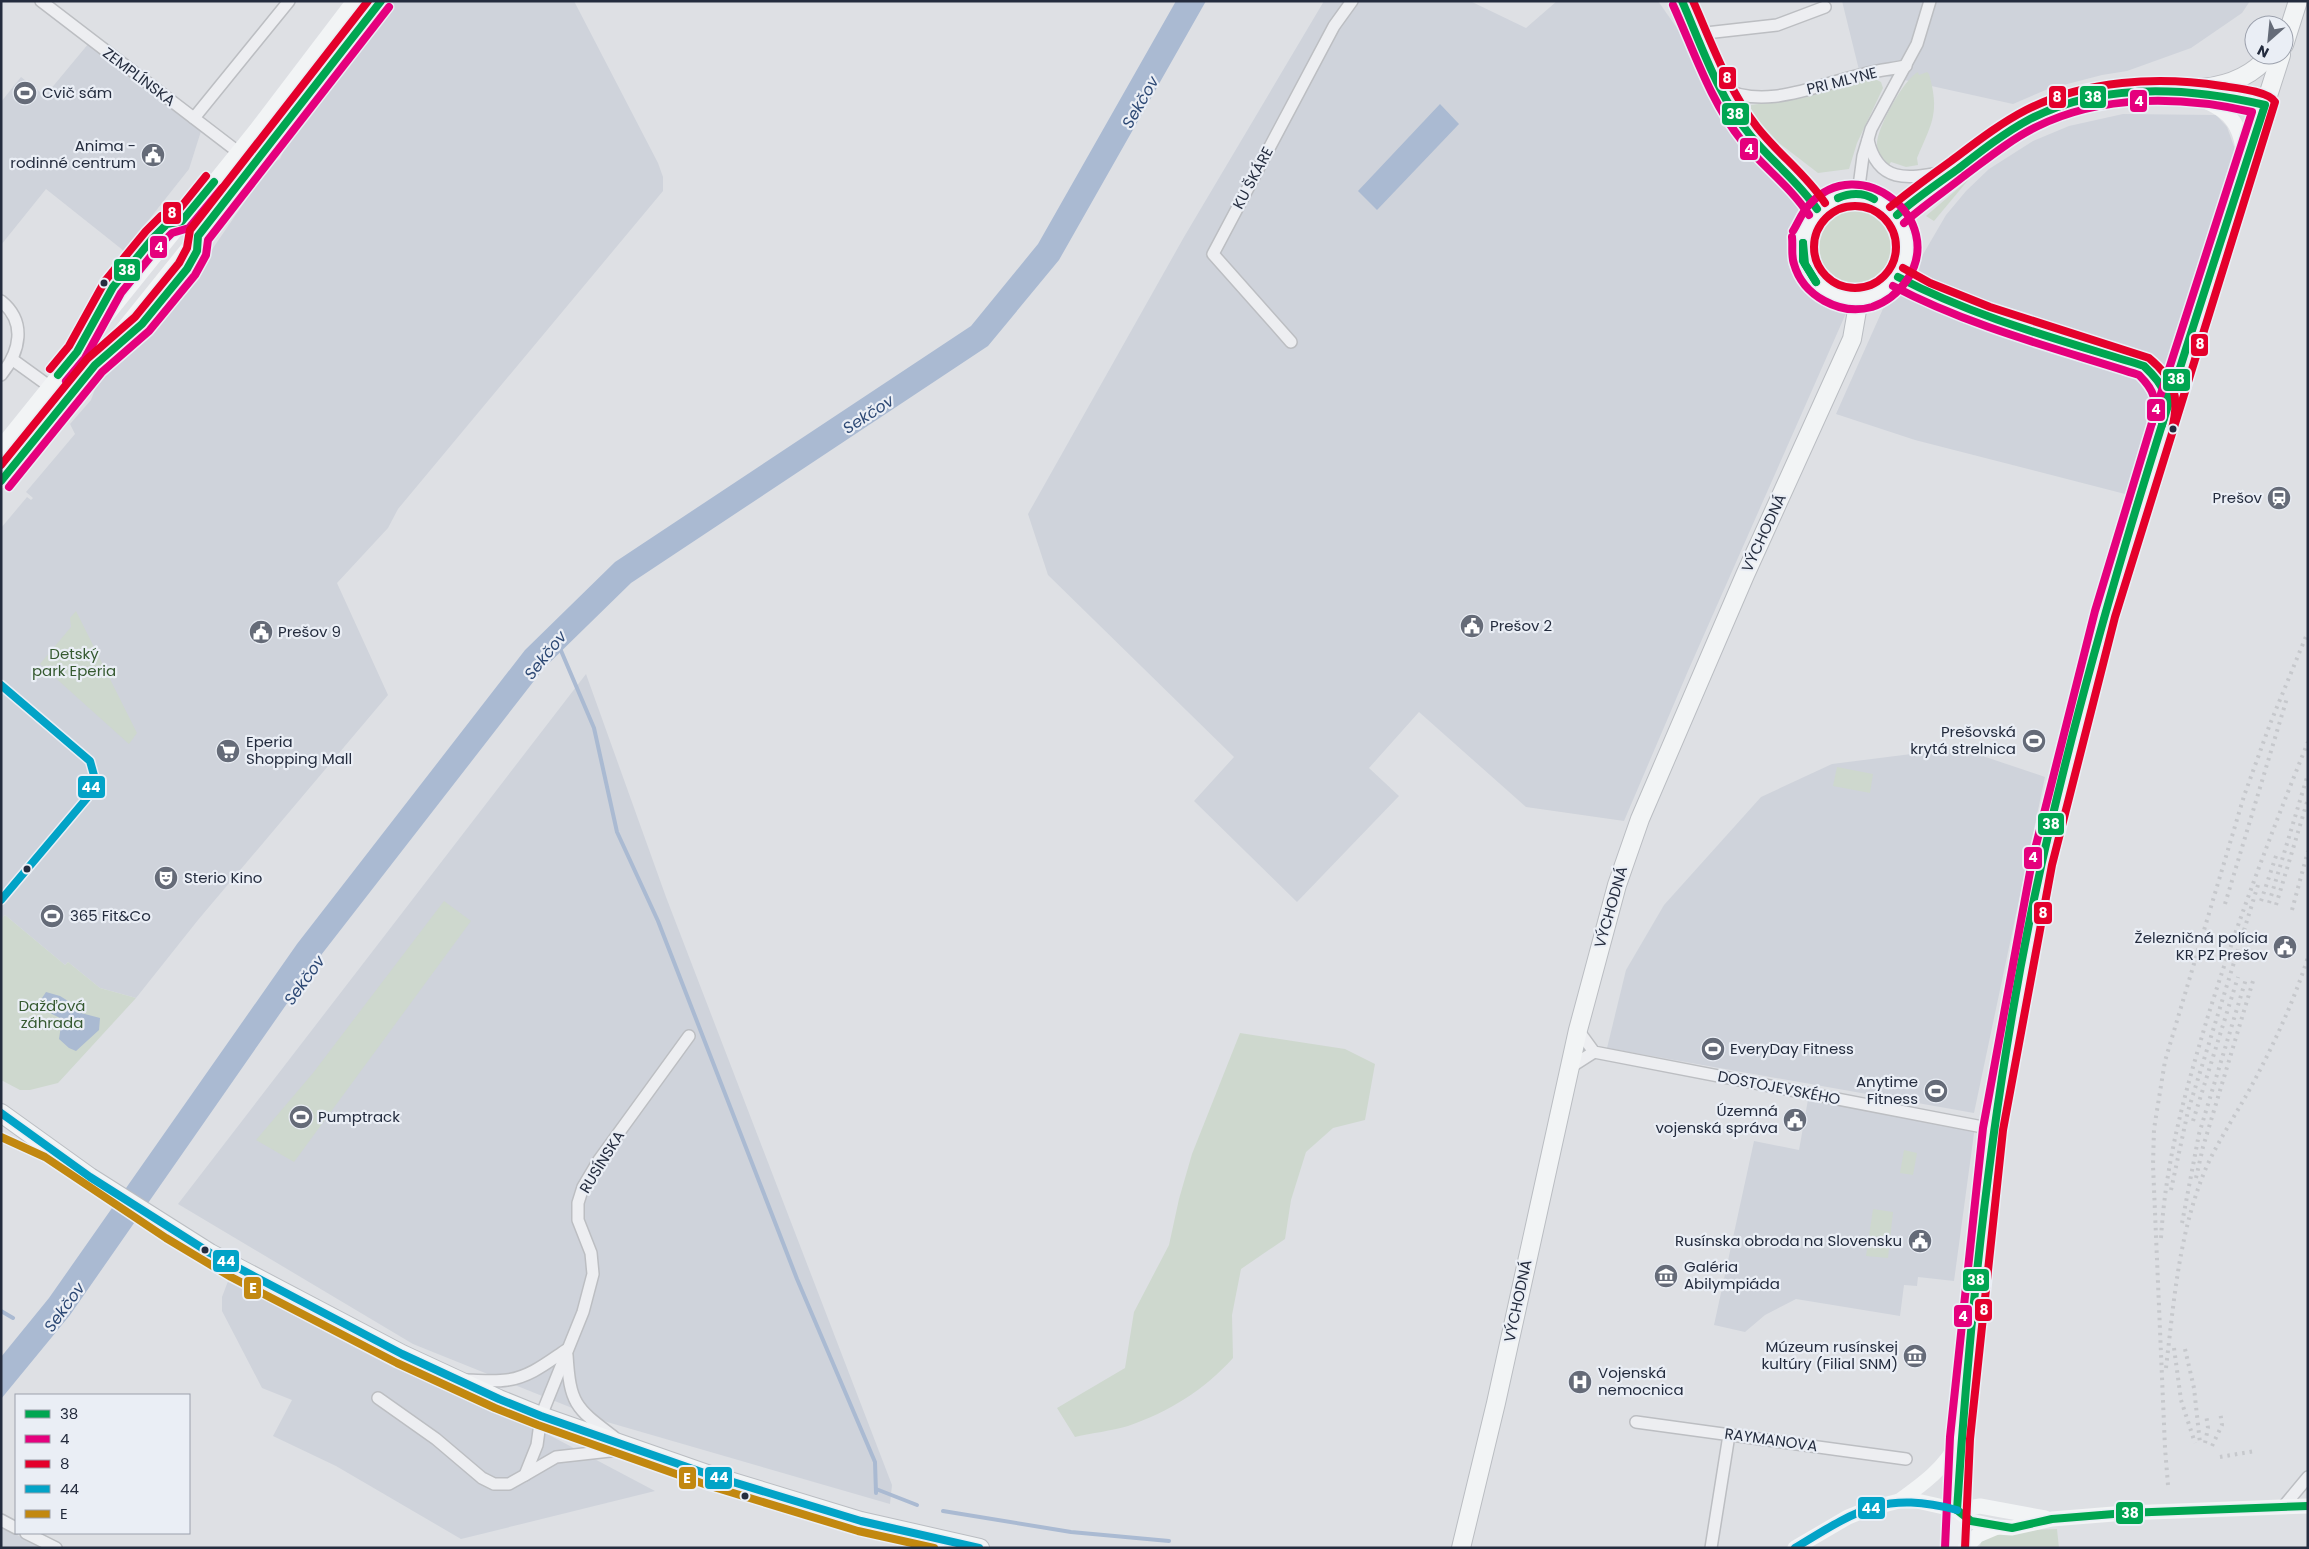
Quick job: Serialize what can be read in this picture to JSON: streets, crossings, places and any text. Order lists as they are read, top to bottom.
{
  "streets": {
    "main road": ["VÝCHODNÁ"],
    "street": [
      "ZEMPLÍNSKA",
      "PRI MLYNE",
      "KU ŠKÁRE",
      "DOSTOJEVSKÉHO",
      "RUSÍNSKA",
      "RAYMANOVA"
    ]
  },
  "water": ["Sekčov"],
  "parks": ["Detský park Eperia", "Dažďová záhrada"],
  "places": {
    "sports": [
      "Cvič sám",
      "Prešovská krytá strelnica",
      "365 Fit&Co",
      "EveryDay Fitness",
      "Anytime Fitness",
      "Pumptrack"
    ],
    "public building": [
      "Anima - rodinné centrum",
      "Prešov 2",
      "Prešov 9",
      "Železničná polícia KR PZ Prešov",
      "Územná vojenská správa",
      "Rusínska obroda na Slovensku"
    ],
    "station": ["Prešov"],
    "supermarket": ["Eperia Shopping Mall"],
    "theatre": ["Sterio Kino"],
    "museum": ["Galéria Abilympiáda", "Múzeum rusínskej kultúry (Filial SNM)"],
    "hospital": ["Vojenská nemocnica"]
  },
  "lines": [
    "transit line 38",
    "transit line 8",
    "transit line 4",
    "transit line 44",
    "transit line E"
  ],
  "legend": [
    "38",
    "4",
    "8",
    "44",
    "E"
  ],
  "north": "bottom left"
}
